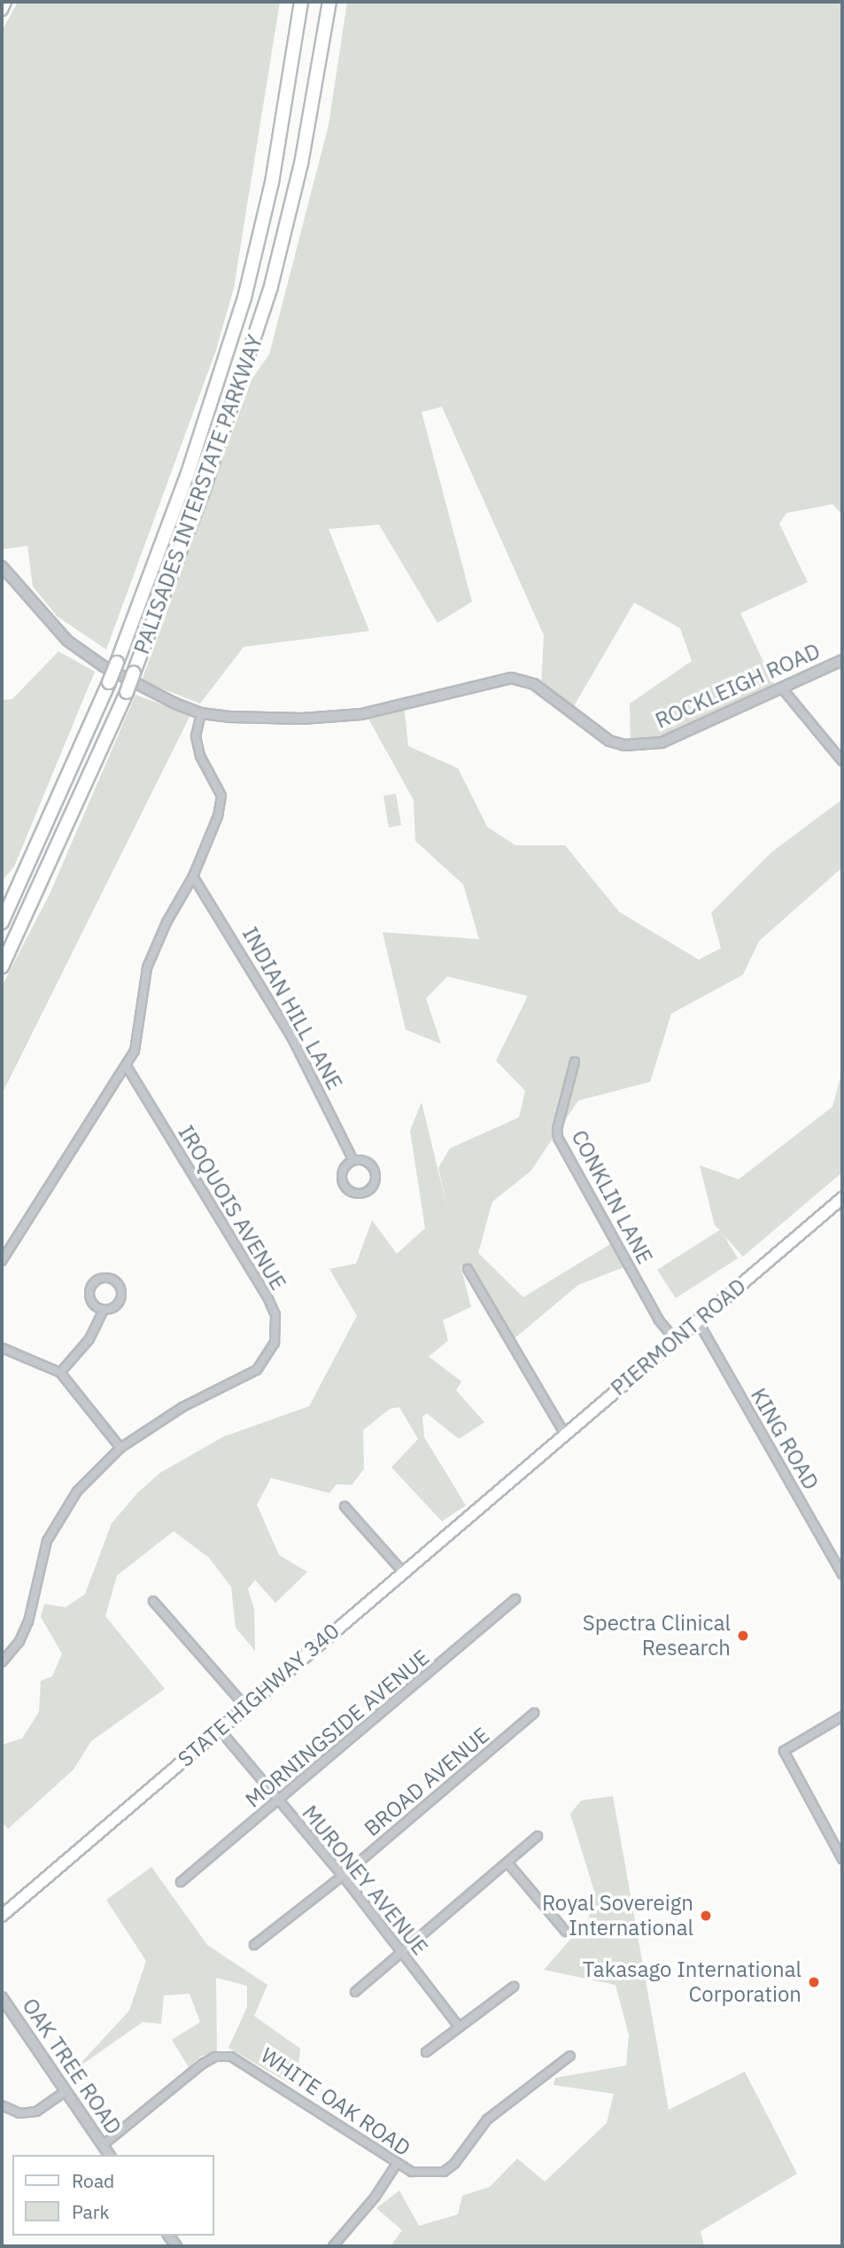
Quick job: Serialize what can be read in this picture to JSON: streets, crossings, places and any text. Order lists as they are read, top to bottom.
{
  "streets": {
    "highway": ["PALISADES INTERSTATE PARKWAY"],
    "main road": ["PIERMONT ROAD", "STATE HIGHWAY 340"],
    "street": [
      "ROCKLEIGH ROAD",
      "INDIAN HILL LANE",
      "CONKLIN LANE",
      "IROQUOIS AVENUE",
      "KING ROAD",
      "MORNINGSIDE AVENUE",
      "BROAD AVENUE",
      "MURONEY AVENUE",
      "OAK TREE ROAD",
      "WHITE OAK ROAD"
    ]
  },
  "crossings": [
    ["CONKLIN LANE", "PIERMONT ROAD"],
    ["PIERMONT ROAD", "KING ROAD"],
    ["PIERMONT ROAD", "STATE HIGHWAY 340"],
    ["STATE HIGHWAY 340", "MURONEY AVENUE"],
    ["MORNINGSIDE AVENUE", "MURONEY AVENUE"],
    ["BROAD AVENUE", "MURONEY AVENUE"],
    ["OAK TREE ROAD", "WHITE OAK ROAD"]
  ],
  "places": ["Spectra Clinical Research", "Royal Sovereign International", "Takasago International Corporation"],
  "legend": ["Road", "Park"]
}
